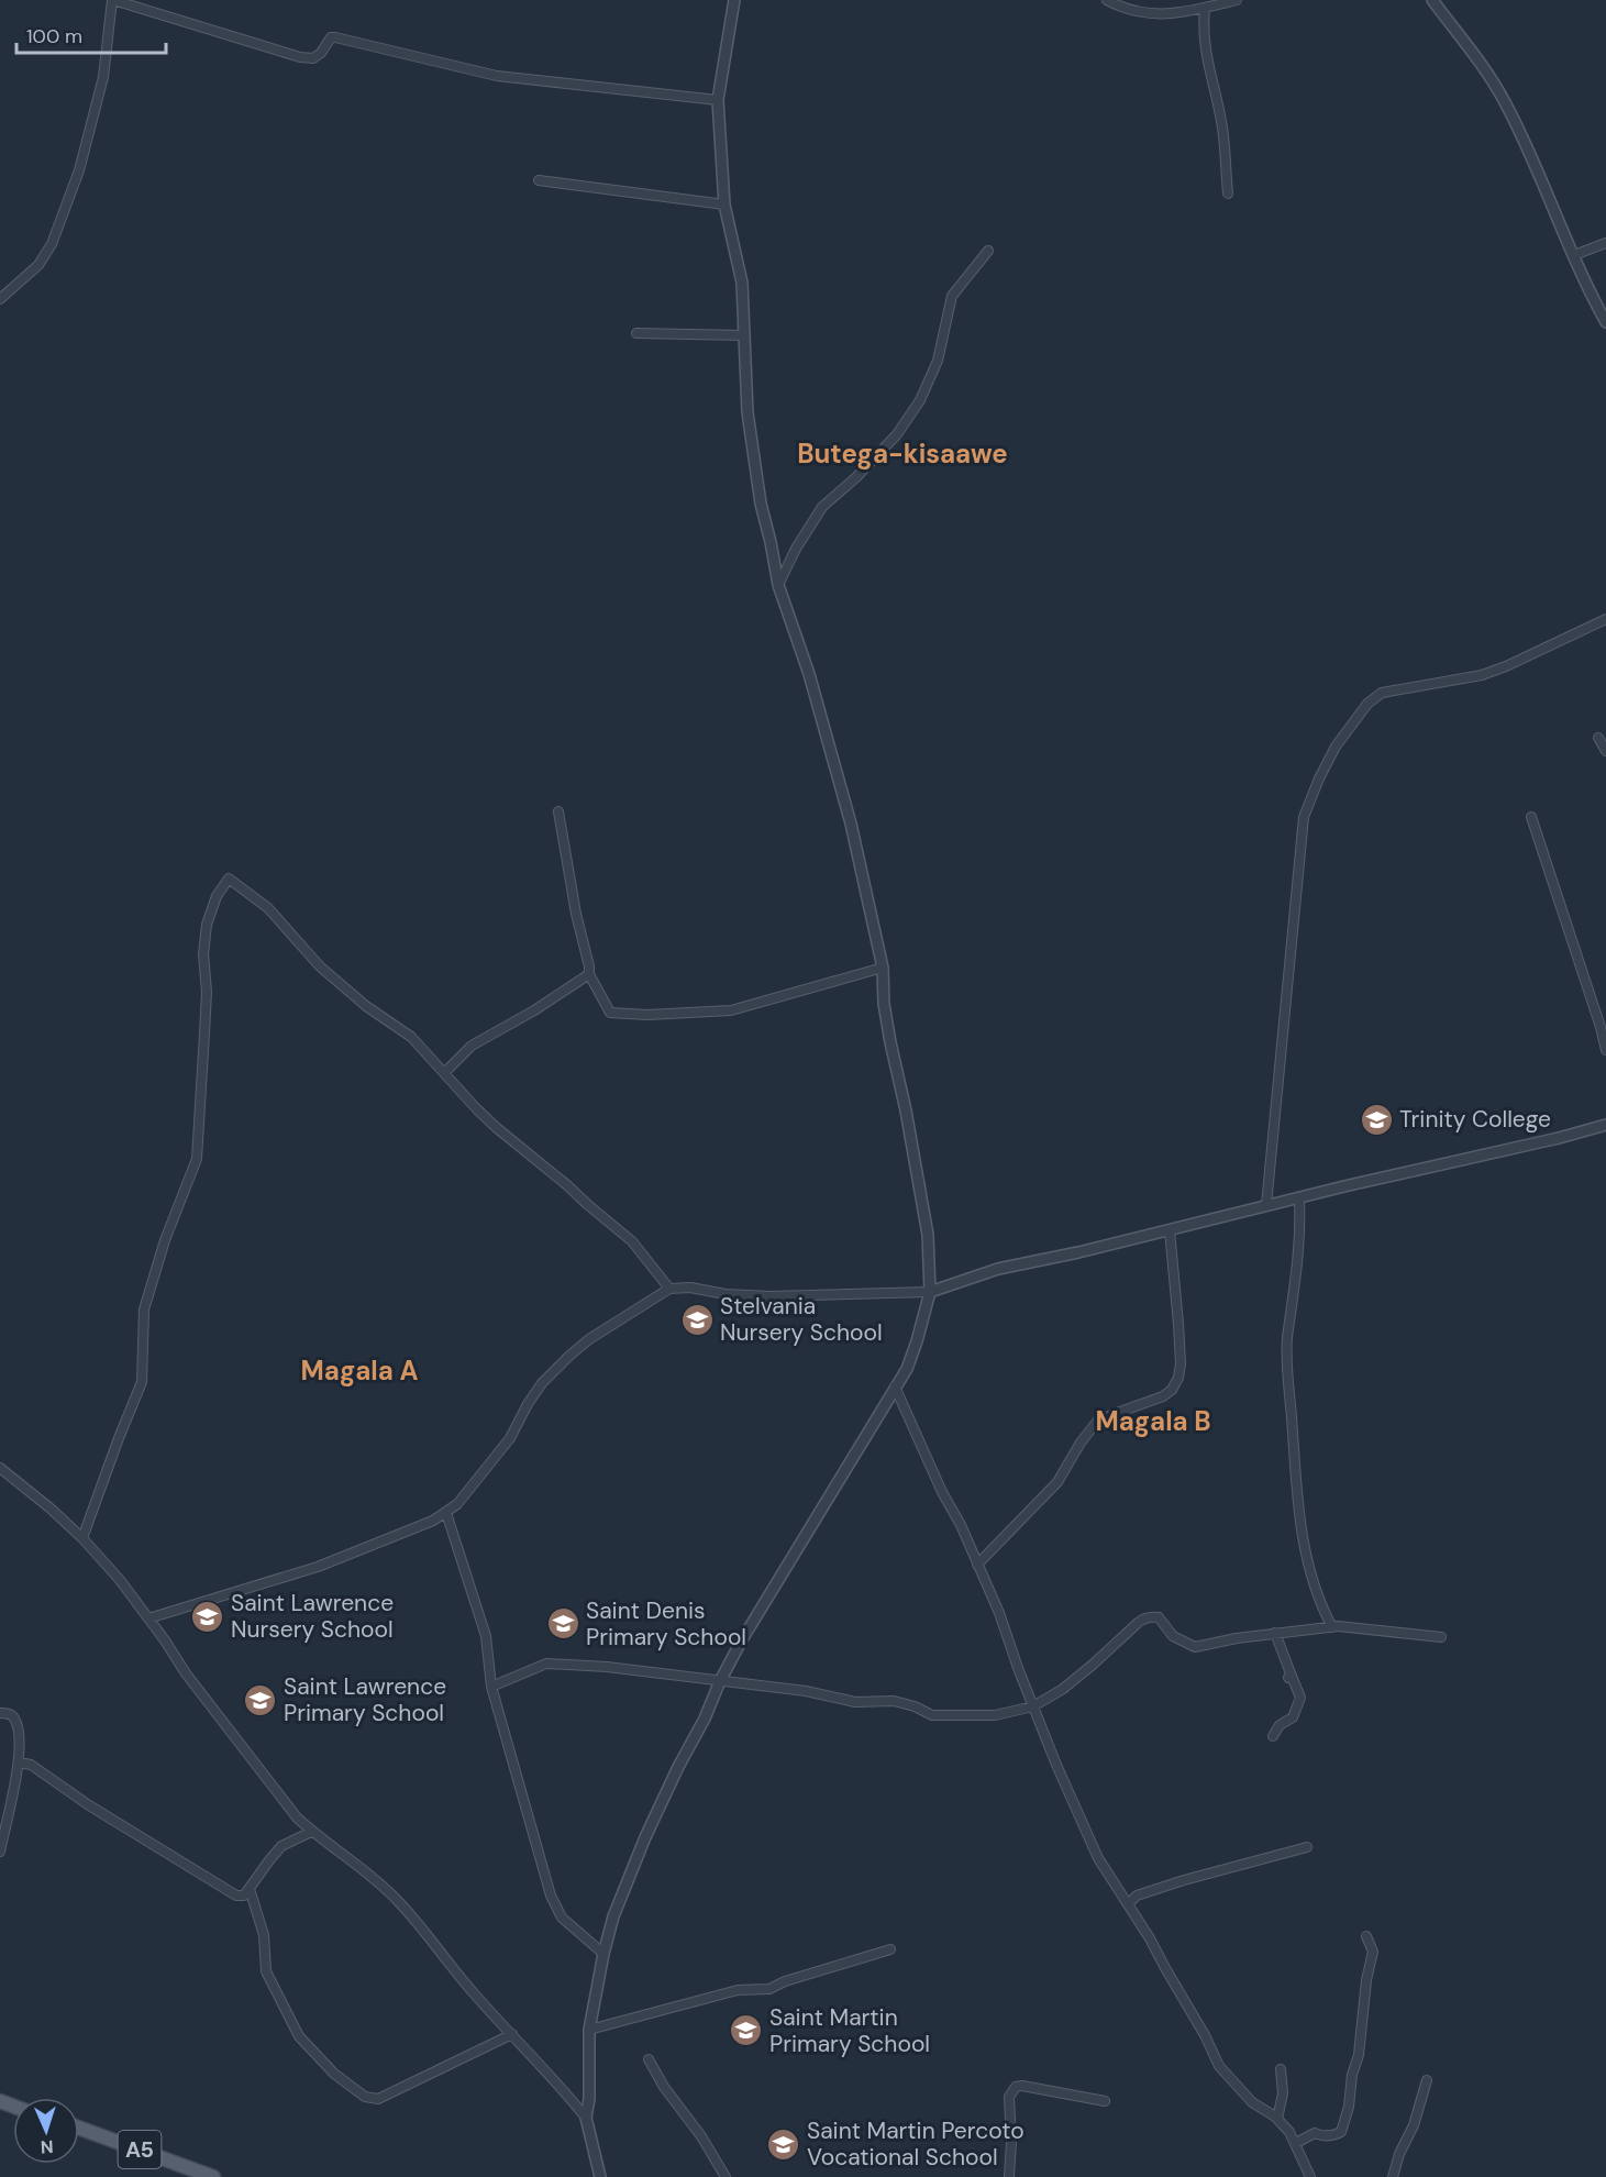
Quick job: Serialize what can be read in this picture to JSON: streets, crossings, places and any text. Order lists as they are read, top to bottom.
{
  "streets": {
    "main road": ["A5"]
  },
  "districts": ["Butega-kisaawe", "Magala A", "Magala B"],
  "places": {
    "school or university": [
      "Trinity College",
      "Stelvania Nursery School",
      "Saint Lawrence Nursery School",
      "Saint Denis Primary School",
      "Saint Lawrence Primary School",
      "Saint Martin Primary School",
      "Saint Martin Percoto Vocational School"
    ]
  },
  "scale_bar": "100 m",
  "north": "bottom"
}
